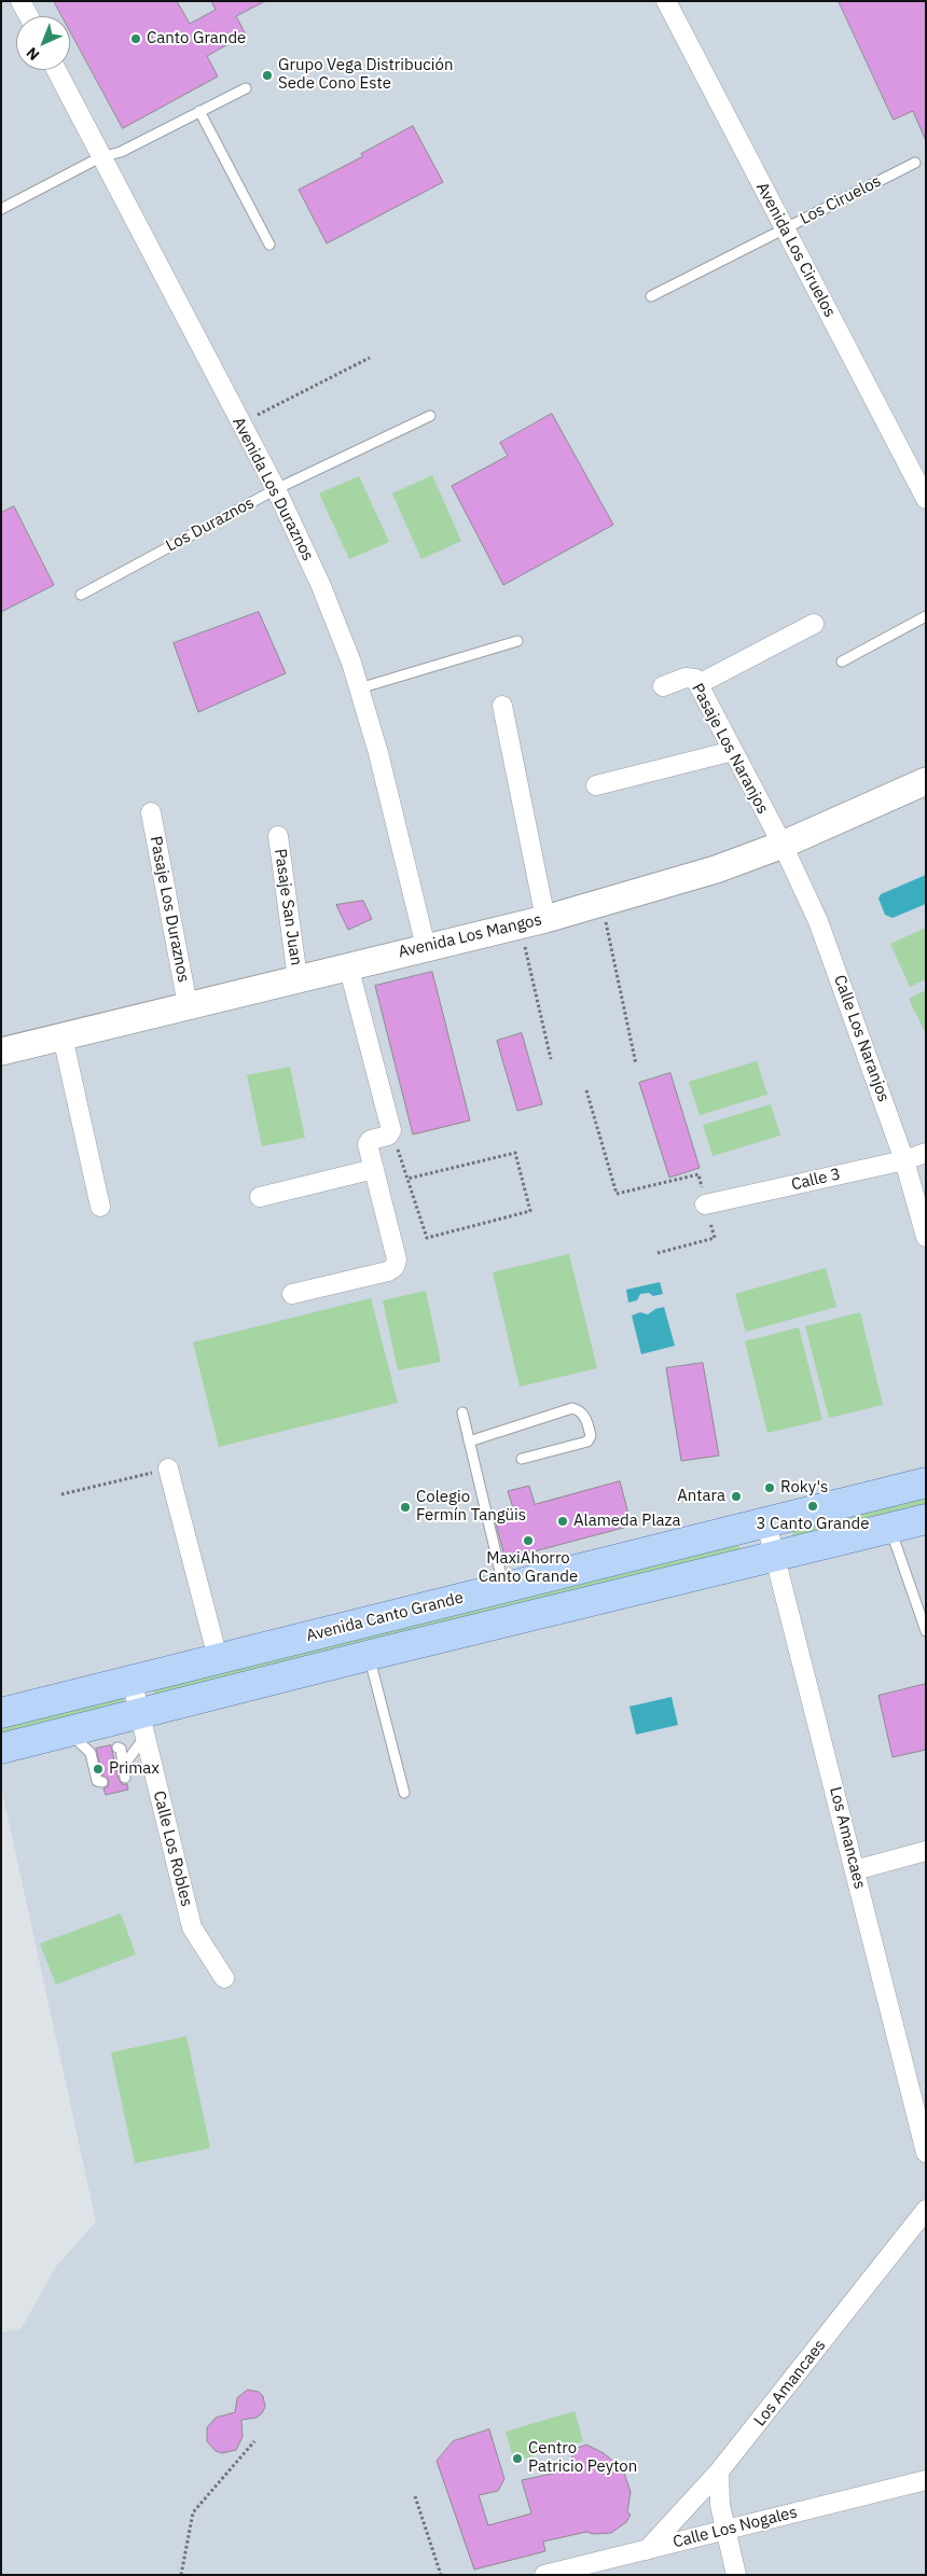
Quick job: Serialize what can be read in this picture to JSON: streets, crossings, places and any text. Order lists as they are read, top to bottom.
{
  "streets": {
    "main road": ["Avenida Canto Grande"],
    "street": [
      "Avenida Los Ciruelos",
      "Avenida Los Duraznos",
      "Pasaje Los Naranjos",
      "Pasaje San Juan",
      "Pasaje Los Duraznos",
      "Avenida Los Mangos",
      "Calle Los Naranjos",
      "Calle 3",
      "Los Amancaes",
      "Calle Los Robles",
      "Calle Los Nogales"
    ],
    "lane": ["Los Ciruelos", "Los Duraznos"]
  },
  "crossings": [
    ["Los Ciruelos", "Avenida Los Ciruelos"],
    ["Avenida Los Duraznos", "Los Duraznos"],
    ["Avenida Los Duraznos", "Avenida Los Mangos"],
    ["Pasaje Los Naranjos", "Avenida Los Mangos"],
    ["Pasaje Los Naranjos", "Calle Los Naranjos"],
    ["Pasaje San Juan", "Avenida Los Mangos"],
    ["Pasaje Los Duraznos", "Avenida Los Mangos"],
    ["Avenida Los Mangos", "Calle Los Naranjos"],
    ["Calle Los Naranjos", "Calle 3"],
    ["Avenida Canto Grande", "Los Amancaes"],
    ["Avenida Canto Grande", "Calle Los Robles"],
    ["Los Amancaes", "Calle Los Nogales"]
  ],
  "places": [
    "Canto Grande",
    "Grupo Vega Distribución Sede Cono Este",
    "Roky's",
    "Antara",
    "3 Canto Grande",
    "Colegio Fermín Tangüis",
    "Alameda Plaza",
    "MaxiAhorro Canto Grande",
    "Primax",
    "Centro Patricio Peyton"
  ],
  "north": "bottom left"
}
